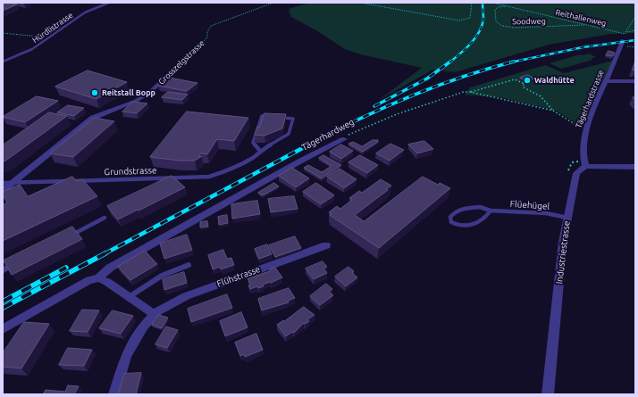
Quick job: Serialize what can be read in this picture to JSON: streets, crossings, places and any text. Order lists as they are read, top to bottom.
{
  "streets": {
    "street": [
      "Grosszelgstrasse",
      "Tägerhardstrasse",
      "Tägerhardweg",
      "Industriestrasse",
      "Flühstrasse"
    ],
    "lane": ["Hürdlistrasse", "Grundstrasse", "Flüehügel"],
    "path": ["Reithallenweg", "Soodweg"]
  },
  "crossings": [
    ["Reithallenweg", "Soodweg"],
    ["Reithallenweg", "Tägerhardstrasse"],
    ["Grosszelgstrasse", "Grundstrasse"],
    ["Tägerhardstrasse", "Tägerhardweg"],
    ["Tägerhardstrasse", "Industriestrasse"],
    ["Flüehügel", "Industriestrasse"]
  ],
  "places": ["Waldhütte", "Reitstall Bopp"]
}
